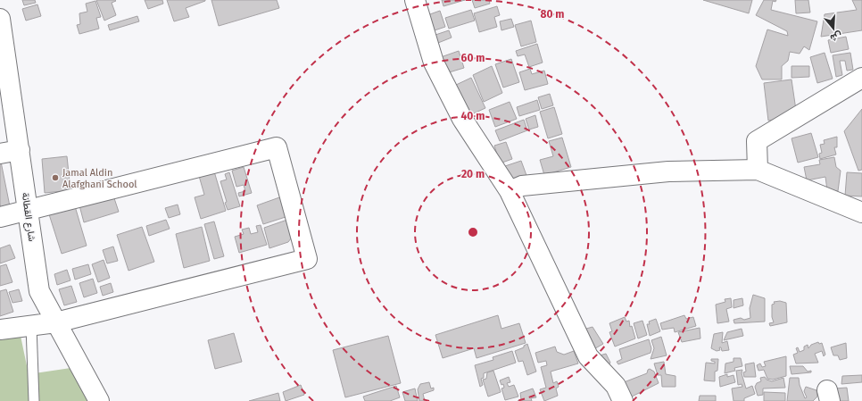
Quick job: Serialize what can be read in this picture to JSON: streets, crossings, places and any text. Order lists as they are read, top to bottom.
{
  "streets": {
    "street": ["شارع القطانة"]
  },
  "places": ["Jamal Aldin Alafghani School"],
  "north": "bottom",
  "rings": [
    "80 m",
    "60 m",
    "40 m",
    "20 m"
  ]
}
